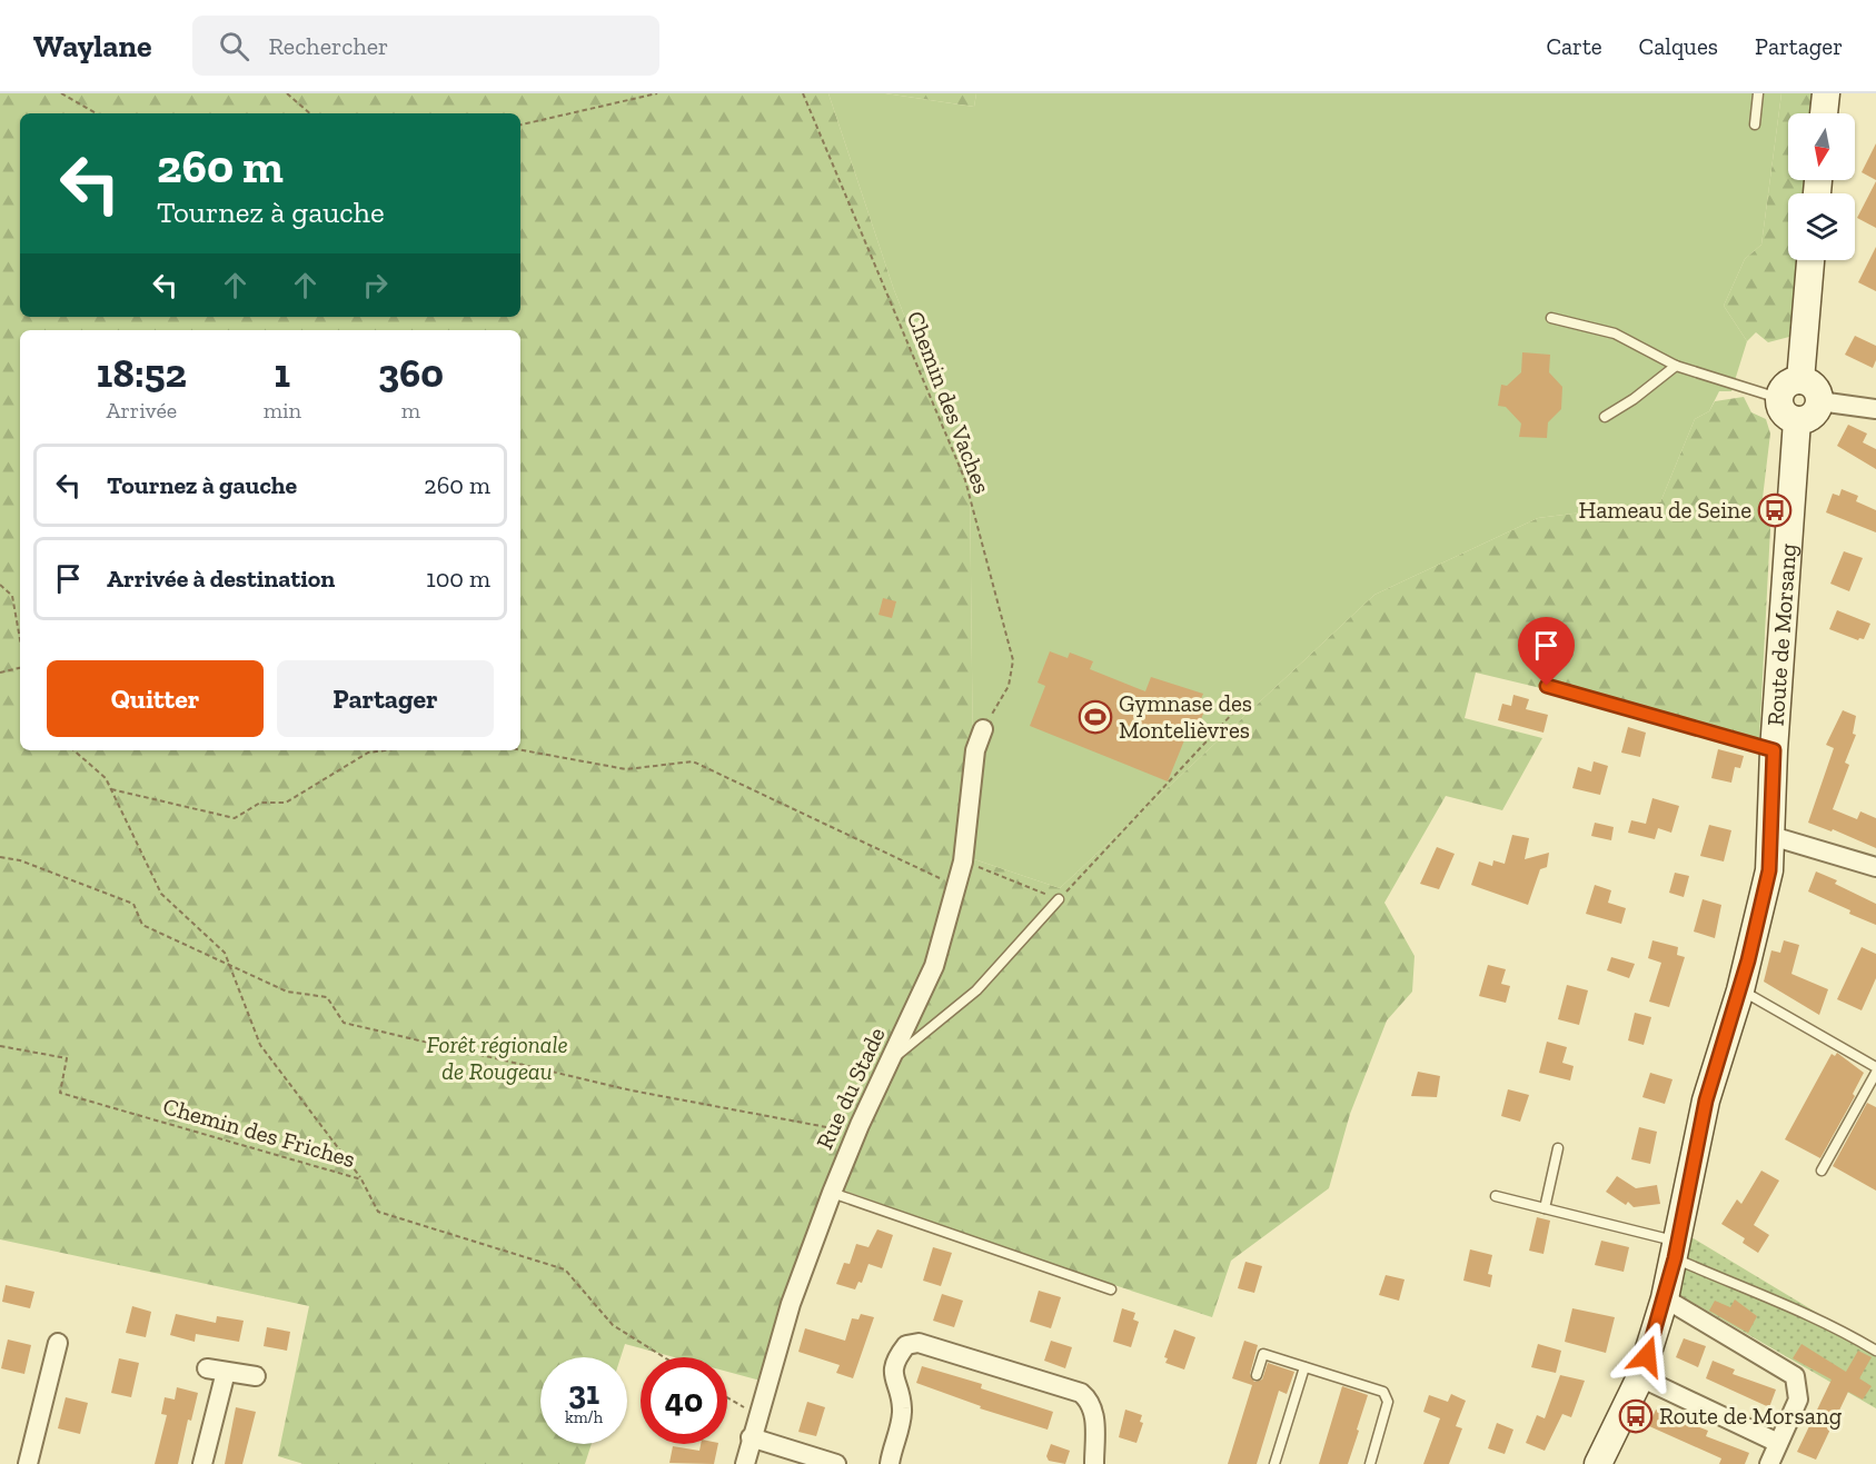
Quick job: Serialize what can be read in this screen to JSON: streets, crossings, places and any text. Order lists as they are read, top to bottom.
{
  "streets": {
    "street": ["Route de Morsang", "Rue du Stade"],
    "path": ["Chemin des Vaches", "Chemin des Friches"]
  },
  "crossings": [
    ["Chemin des Vaches", "Rue du Stade"]
  ],
  "parks": ["Forêt régionale de Rougeau"],
  "places": {
    "bus stop": ["Hameau de Seine", "Route de Morsang"],
    "sports": ["Gymnase des Montelièvres"]
  },
  "north": "bottom",
  "page": {
    "header": "Waylane",
    "search": "Rechercher",
    "nav": ["Carte", "Calques", "Partager"],
    "turn": ["260 m", "Tournez à gauche"],
    "eta": [
      "18:52",
      "Arrivée",
      "1",
      "min",
      "360",
      "m"
    ],
    "list": [
      {
        "name": "Tournez à gauche",
        "value": "260 m"
      },
      {
        "name": "Arrivée à destination",
        "value": "100 m"
      }
    ],
    "buttons": ["Quitter", "Partager"],
    "speed": "31 km/h",
    "limit": "40"
  }
}
